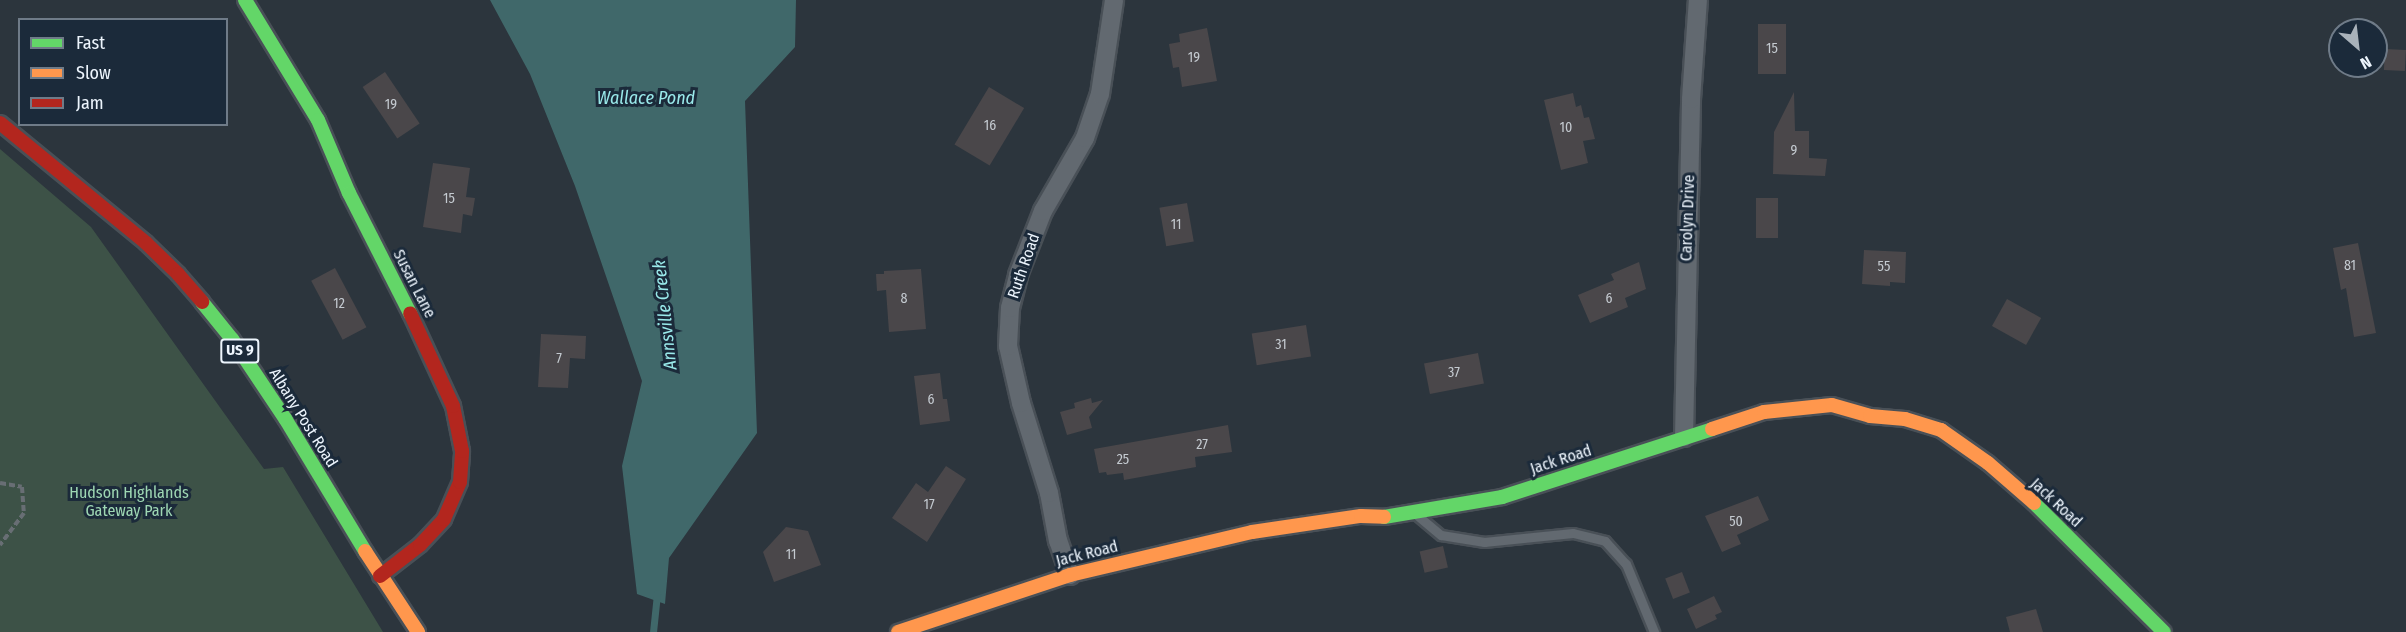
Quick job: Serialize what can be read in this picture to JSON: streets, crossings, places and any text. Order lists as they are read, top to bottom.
{
  "streets": {
    "main road": [
      "Susan Lane",
      "US 9",
      "Albany Post Road",
      "Jack Road"
    ],
    "street": ["Carolyn Drive", "Ruth Road"]
  },
  "crossings": [
    ["Carolyn Drive", "Jack Road"],
    ["Ruth Road", "Jack Road"],
    ["Susan Lane", "Albany Post Road"]
  ],
  "water": ["Wallace Pond", "Annsville Creek"],
  "parks": ["Hudson Highlands Gateway Park"],
  "house_numbers": [
    "15",
    "19",
    "19",
    "16",
    "10",
    "9",
    "15",
    "11",
    "81",
    "55",
    "8",
    "6",
    "12",
    "31",
    "7",
    "37",
    "6",
    "27",
    "25",
    "17",
    "50",
    "11"
  ],
  "legend": ["Fast", "Slow", "Jam"],
  "north": "bottom right"
}
